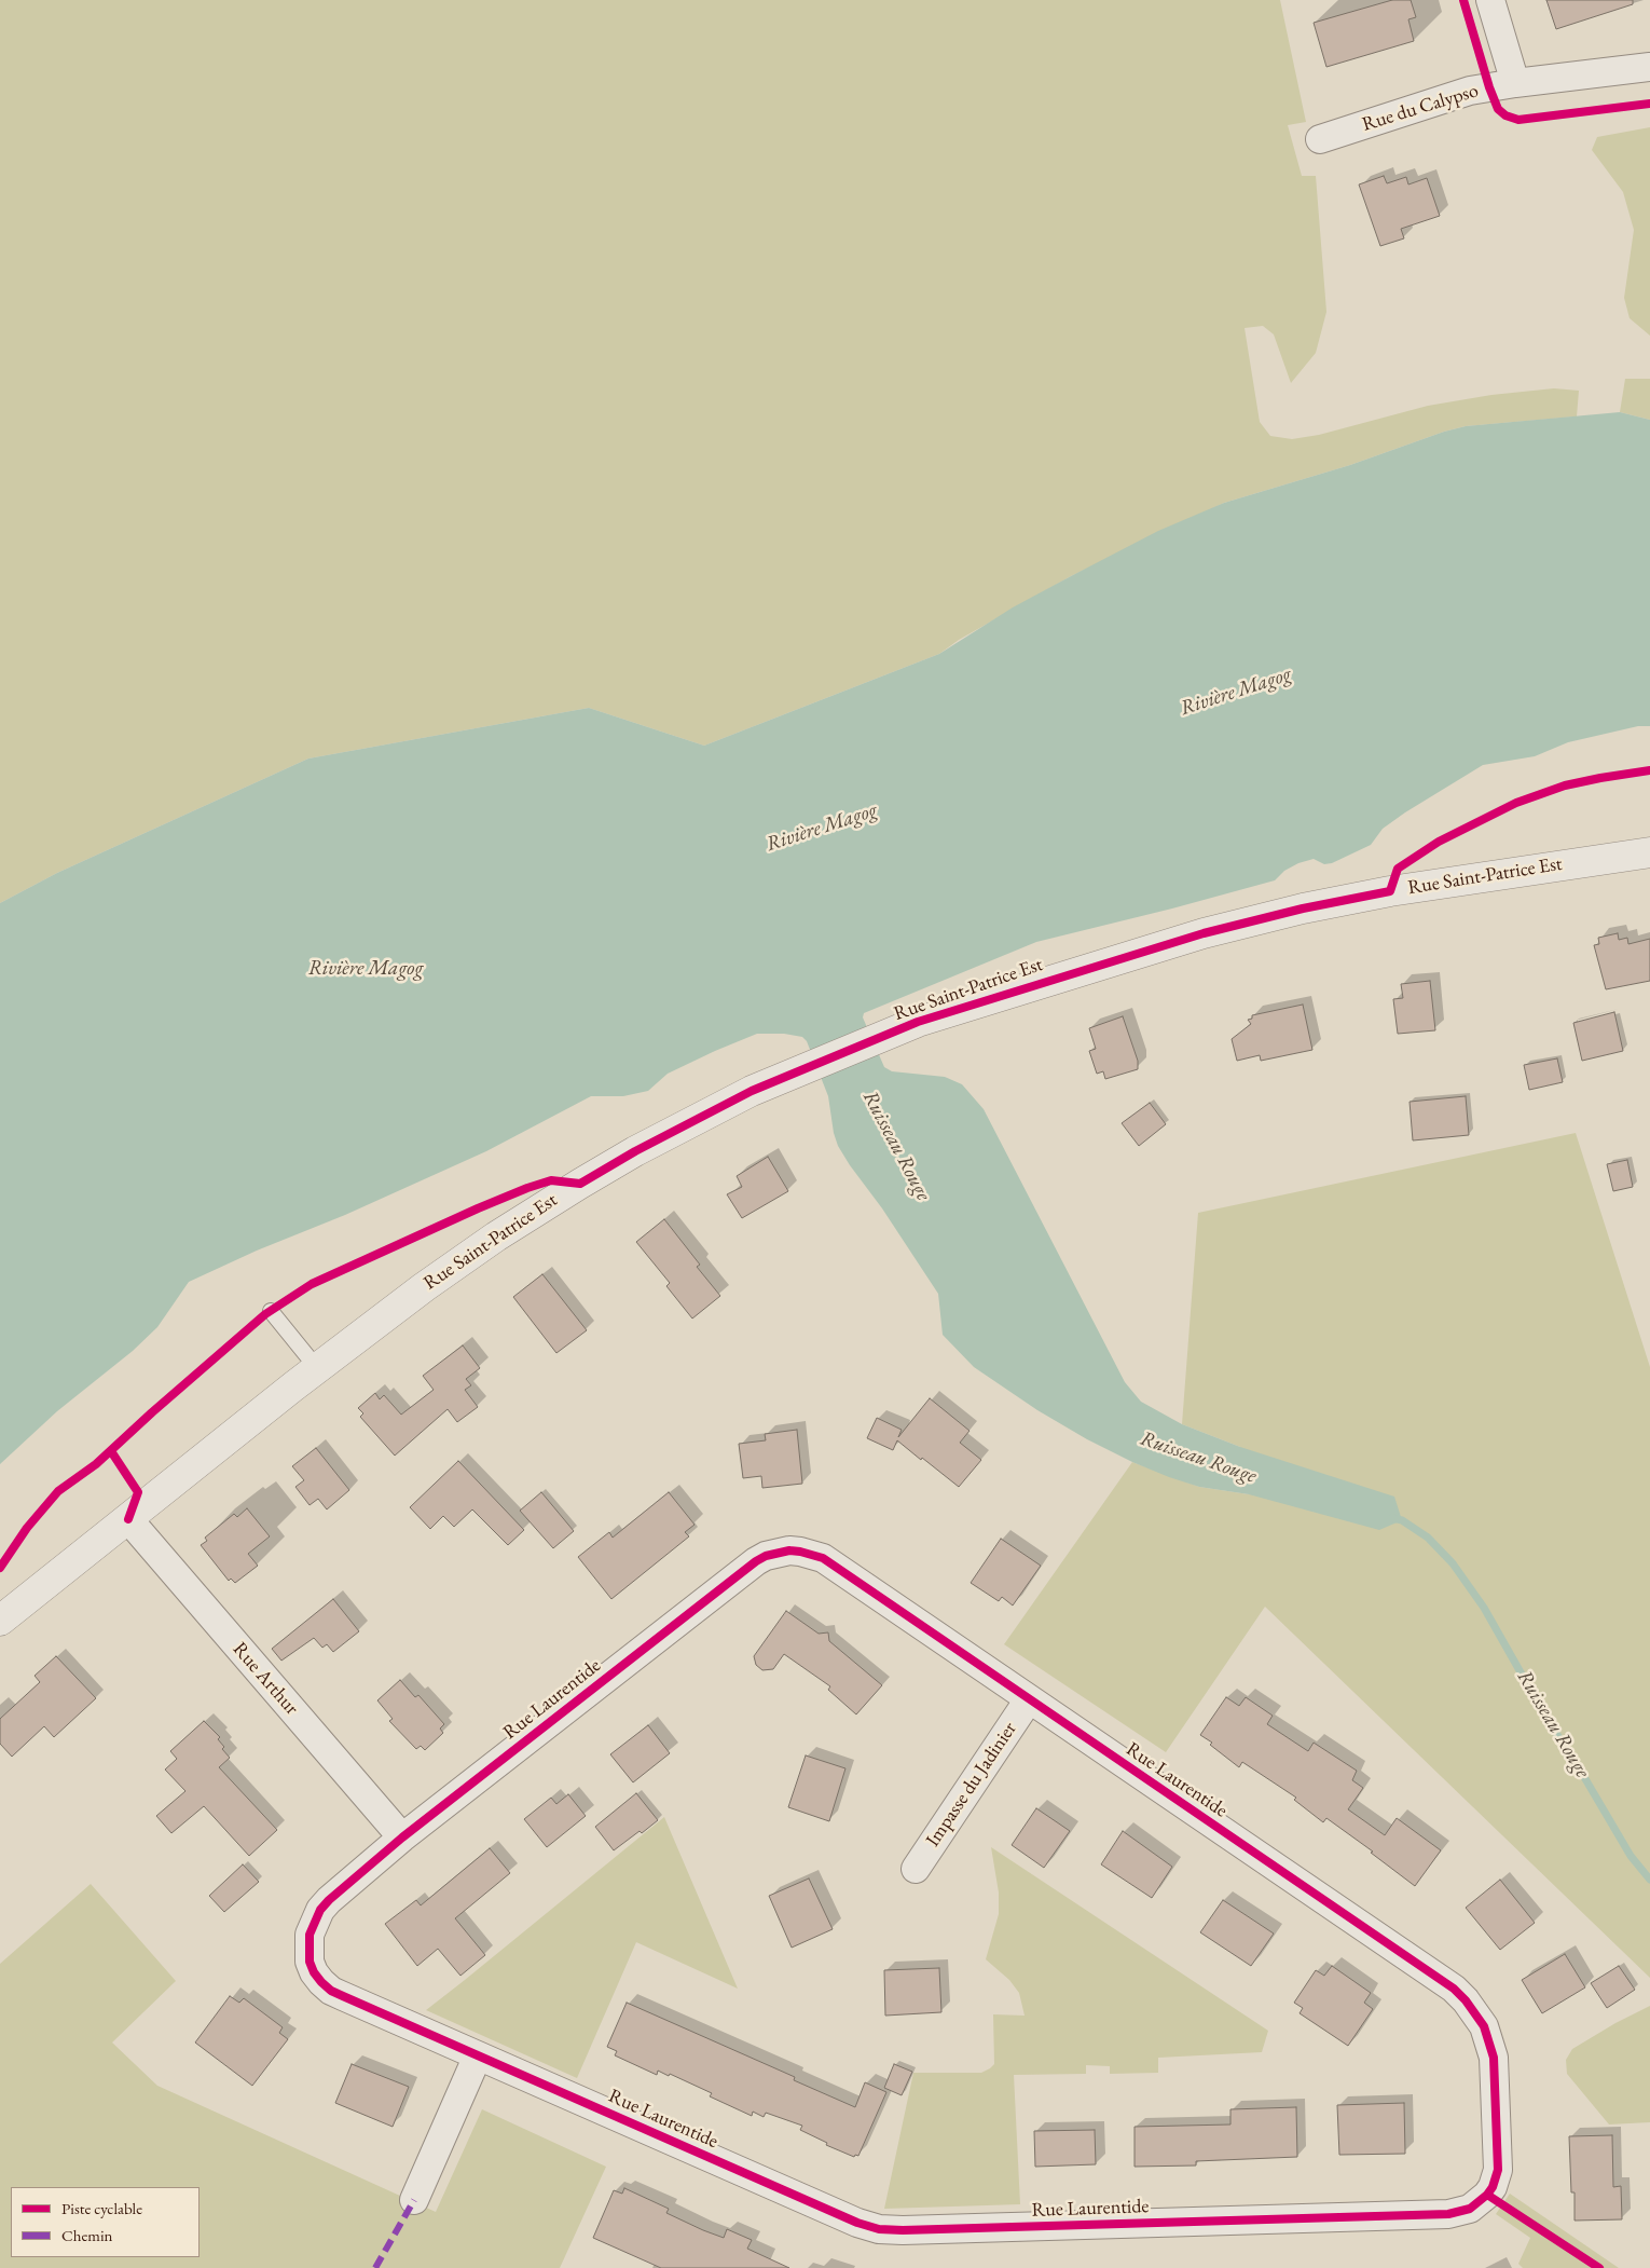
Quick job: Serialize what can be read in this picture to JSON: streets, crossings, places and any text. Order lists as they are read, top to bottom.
{
  "streets": {
    "street": [
      "Rue du Calypso",
      "Rue Saint-Patrice Est",
      "Rue Arthur",
      "Rue Laurentide",
      "Impasse du Jadinier"
    ]
  },
  "crossings": [
    ["Rue Saint-Patrice Est", "Rue Arthur"],
    ["Rue Arthur", "Rue Laurentide"],
    ["Rue Laurentide", "Impasse du Jadinier"]
  ],
  "water": ["Rivière Magog", "Ruisseau Rouge"],
  "legend": ["Piste cyclable", "Chemin"]
}
